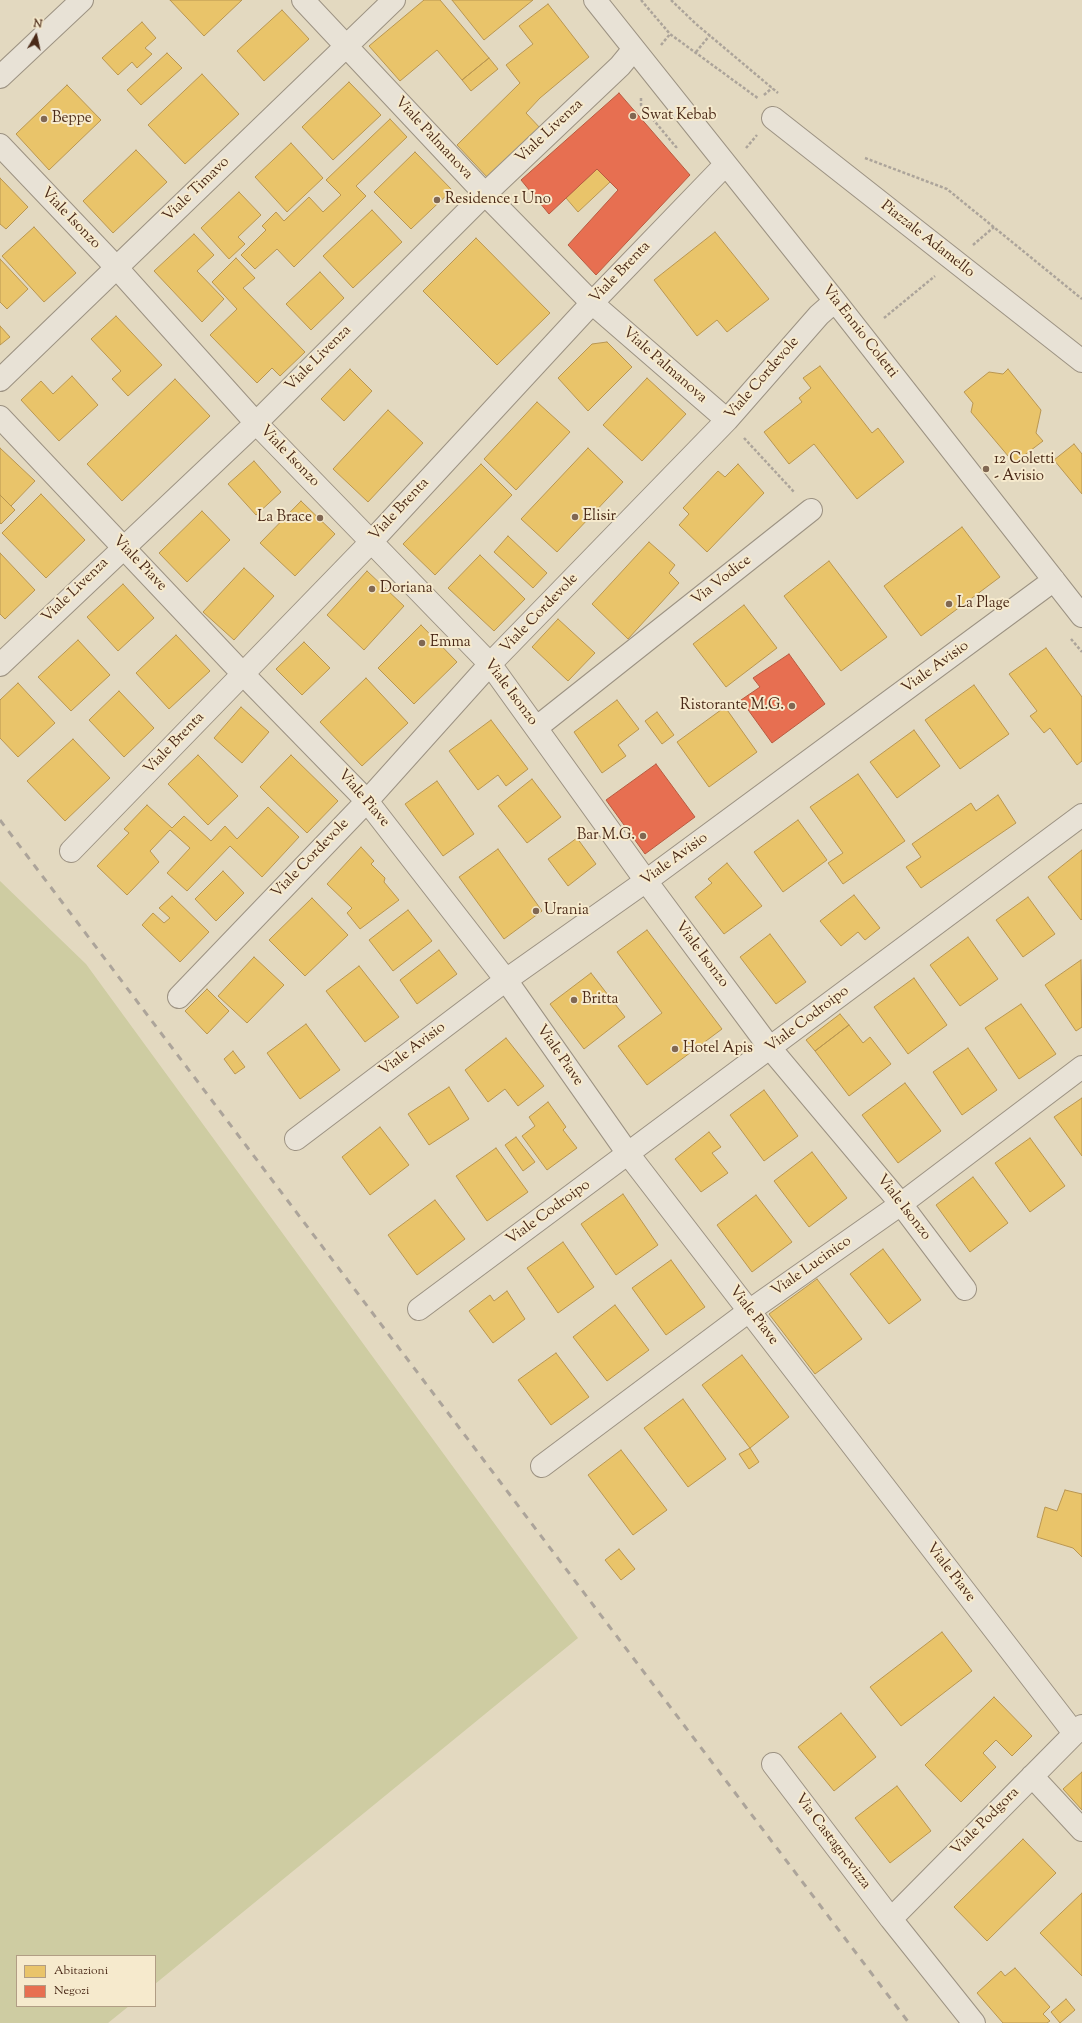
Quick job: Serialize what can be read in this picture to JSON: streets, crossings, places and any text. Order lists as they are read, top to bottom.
{
  "streets": {
    "street": [
      "Viale Livenza",
      "Viale Palmanova",
      "Viale Timavo",
      "Viale Isonzo",
      "Piazzale Adamello",
      "Viale Brenta",
      "Via Ennio Coletti",
      "Viale Cordevole",
      "Viale Piave",
      "Via Vodice",
      "Viale Avisio",
      "Viale Codroipo",
      "Viale Lucinico",
      "Viale Podgora",
      "Via Castagnevizza"
    ]
  },
  "crossings": [
    ["Viale Livenza", "Viale Palmanova"],
    ["Viale Livenza", "Viale Isonzo"],
    ["Viale Livenza", "Via Ennio Coletti"],
    ["Viale Livenza", "Viale Piave"],
    ["Viale Palmanova", "Viale Timavo"],
    ["Viale Palmanova", "Viale Brenta"],
    ["Viale Palmanova", "Viale Cordevole"],
    ["Viale Timavo", "Viale Isonzo"],
    ["Viale Isonzo", "Viale Brenta"],
    ["Viale Isonzo", "Viale Cordevole"],
    ["Viale Isonzo", "Via Vodice"],
    ["Viale Isonzo", "Viale Avisio"],
    ["Viale Isonzo", "Viale Codroipo"],
    ["Viale Isonzo", "Viale Lucinico"],
    ["Viale Brenta", "Via Ennio Coletti"],
    ["Viale Brenta", "Viale Piave"],
    ["Via Ennio Coletti", "Viale Cordevole"],
    ["Via Ennio Coletti", "Viale Avisio"],
    ["Viale Cordevole", "Viale Piave"],
    ["Viale Piave", "Viale Avisio"],
    ["Viale Piave", "Viale Codroipo"],
    ["Viale Piave", "Viale Lucinico"],
    ["Viale Piave", "Viale Podgora"],
    ["Viale Podgora", "Via Castagnevizza"]
  ],
  "places": [
    "Swat Kebab",
    "Beppe",
    "Residence 1 Uno",
    "12 Coletti - Avisio",
    "Elisir",
    "La Brace",
    "Doriana",
    "La Plage",
    "Emma",
    "Ristorante M.G.",
    "Bar M.G.",
    "Urania",
    "Britta",
    "Hotel Apis"
  ],
  "legend": ["Abitazioni", "Negozi"],
  "north": "top"
}
